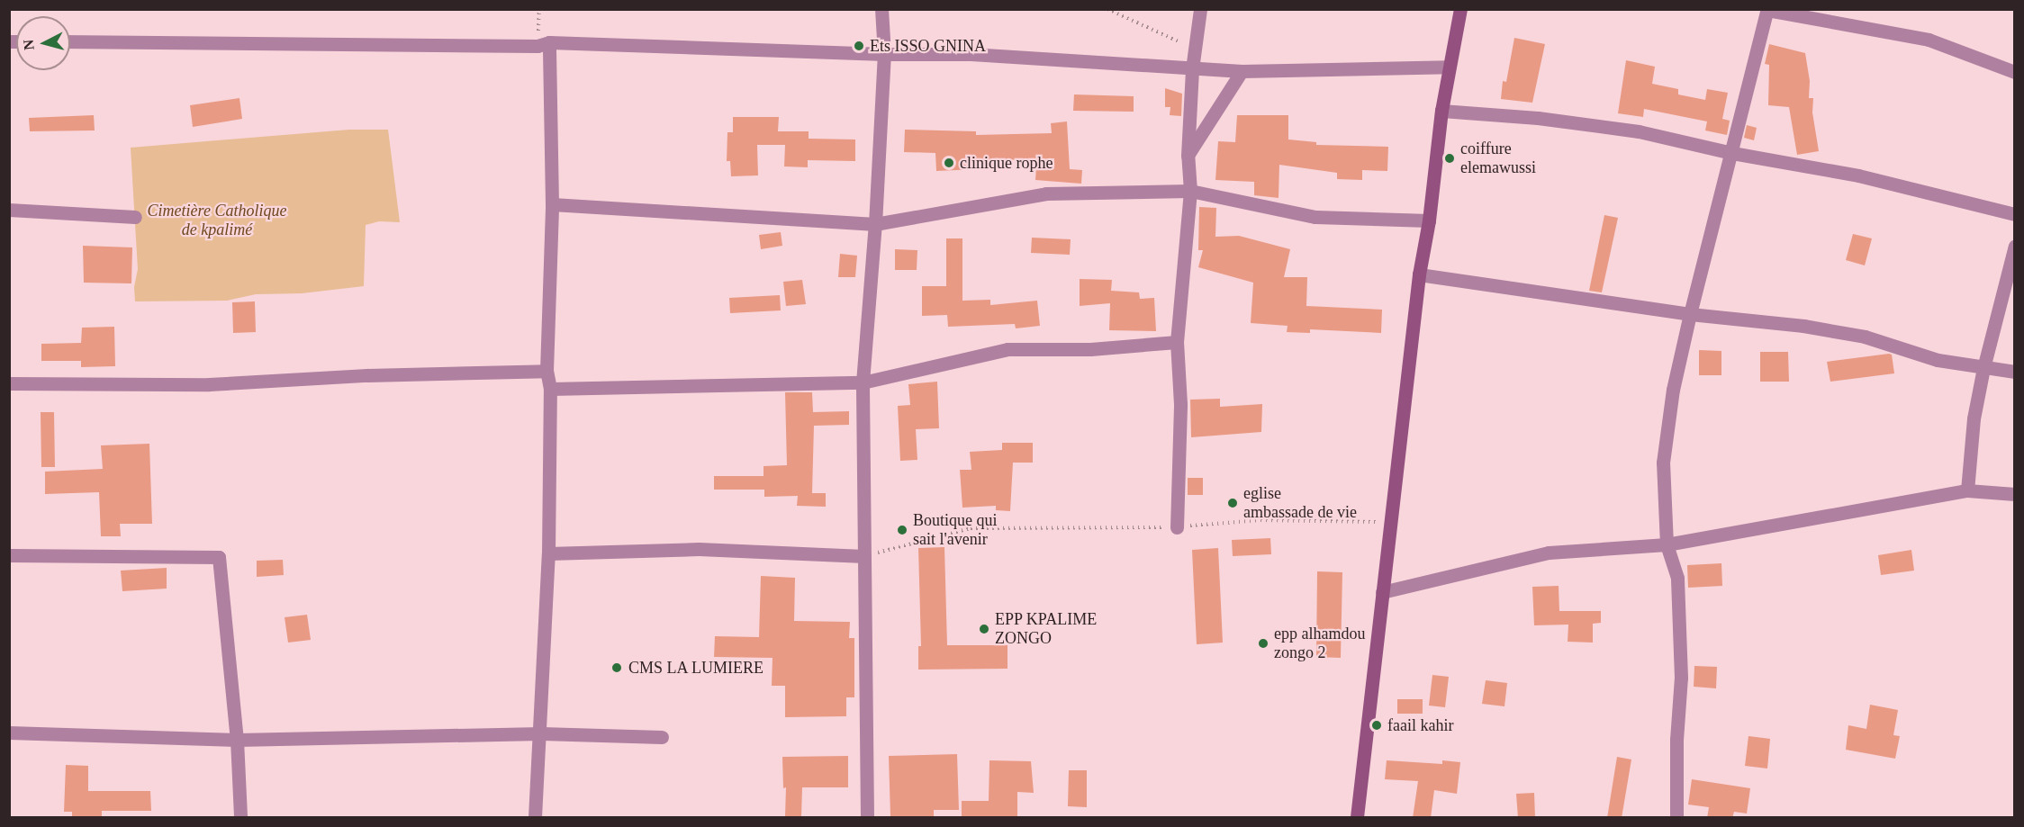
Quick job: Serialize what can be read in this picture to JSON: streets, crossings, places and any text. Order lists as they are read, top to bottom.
{
  "parks": ["Cimetière Catholique de kpalimé"],
  "places": [
    "Ets ISSO GNINA",
    "coiffure elemawussi",
    "clinique rophe",
    "eglise ambassade de vie",
    "Boutique qui sait l'avenir",
    "EPP KPALIME ZONGO",
    "epp alhamdou zongo 2",
    "CMS LA LUMIERE",
    "faail kahir"
  ],
  "north": "left"
}
